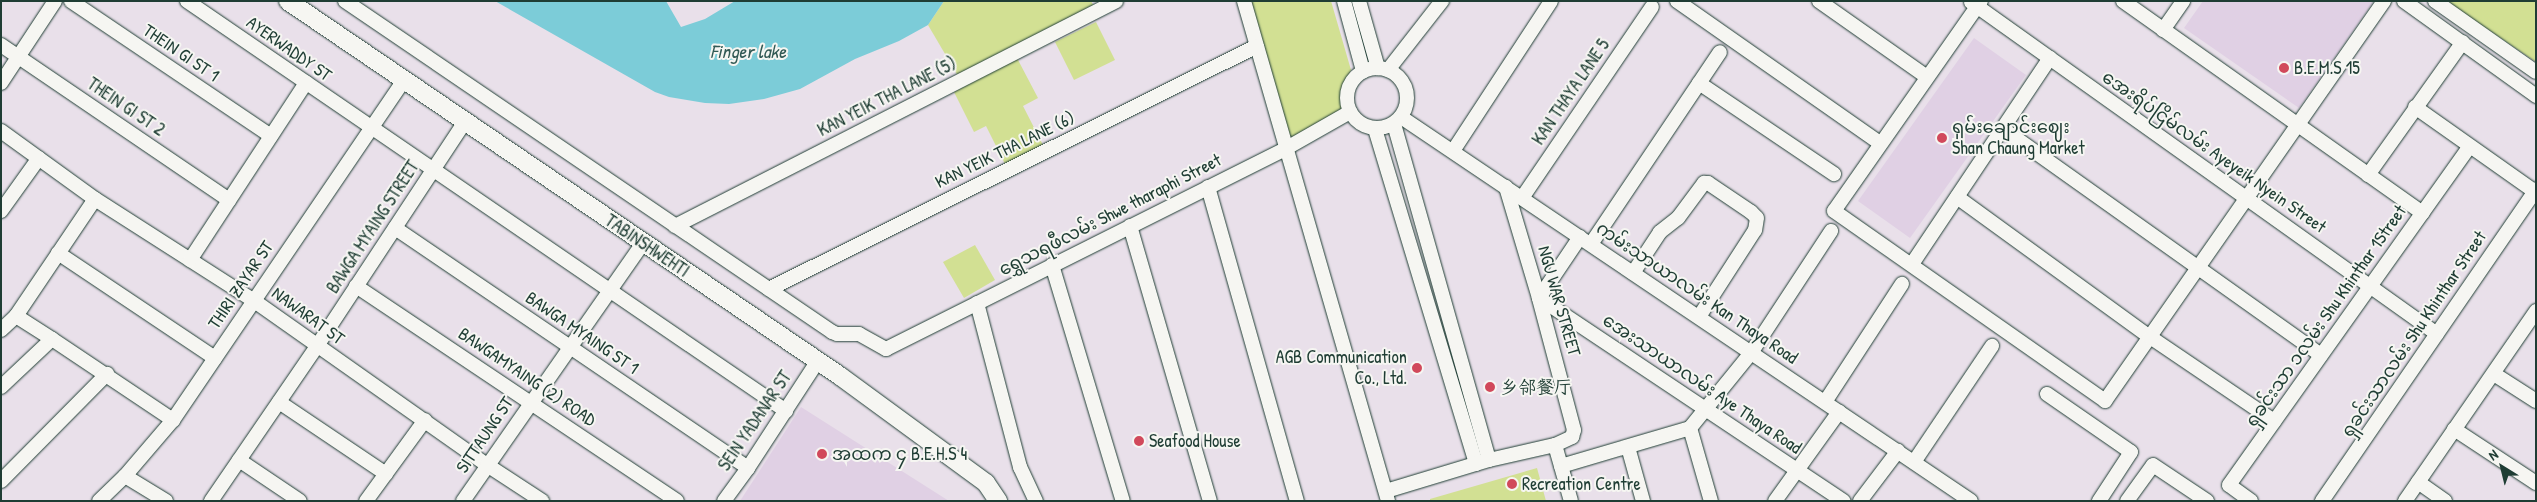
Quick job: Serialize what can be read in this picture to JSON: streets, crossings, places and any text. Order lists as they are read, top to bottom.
{
  "streets": {
    "main road": ["TABINSHWEHTI"],
    "street": [
      "AYERWADDY ST",
      "THEIN GI ST 1",
      "KAN THAYA LANE 5",
      "KAN YEIK THA LANE (5)",
      "THEIN GI ST 2",
      "KAN YEIK THA LANE (6)",
      "အေးရိပ်ငြိမ်လမ်း Ayeyeik Nyein Street",
      "ရွှေသရဖီလမ်း Shwe tharaphi Street",
      "BAWGA MYAING STREET",
      "THIRI ZAYAR ST",
      "ကမ်းသာယာလမ်း Kan Thaya Road",
      "NGU WAR STREET",
      "NAWARAT ST",
      "ရှခင်းသာ ၁လမ်း Shu Khinthar 1Street",
      "BAWGA MYAING ST 1",
      "ရှခင်းသာလမ်း Shu Khinthar Street",
      "BAWGAMYAING (2) ROAD",
      "အေးသာယာလမ်း Aye Thaya Road",
      "SEIN YADANAR ST",
      "SITTAUNG ST"
    ]
  },
  "crossings": [
    ["AYERWADDY ST", "BAWGA MYAING STREET"],
    ["AYERWADDY ST", "THIRI ZAYAR ST"],
    ["AYERWADDY ST", "SEIN YADANAR ST"],
    ["AYERWADDY ST", "SITTAUNG ST"],
    ["KAN THAYA LANE 5", "ကမ်းသာယာလမ်း Kan Thaya Road"],
    ["KAN YEIK THA LANE (6)", "ရွှေသရဖီလမ်း Shwe tharaphi Street"],
    ["အေးရိပ်ငြိမ်လမ်း Ayeyeik Nyein Street", "ရှခင်းသာ ၁လမ်း Shu Khinthar 1Street"],
    ["အေးရိပ်ငြိမ်လမ်း Ayeyeik Nyein Street", "ရှခင်းသာလမ်း Shu Khinthar Street"],
    ["ရွှေသရဖီလမ်း Shwe tharaphi Street", "ကမ်းသာယာလမ်း Kan Thaya Road"],
    ["BAWGA MYAING STREET", "TABINSHWEHTI"],
    ["BAWGA MYAING STREET", "NAWARAT ST"],
    ["BAWGA MYAING STREET", "BAWGA MYAING ST 1"],
    ["BAWGA MYAING STREET", "BAWGAMYAING (2) ROAD"],
    ["TABINSHWEHTI", "THIRI ZAYAR ST"],
    ["TABINSHWEHTI", "SEIN YADANAR ST"],
    ["TABINSHWEHTI", "SITTAUNG ST"],
    ["THIRI ZAYAR ST", "NAWARAT ST"],
    ["ကမ်းသာယာလမ်း Kan Thaya Road", "NGU WAR STREET"],
    ["NGU WAR STREET", "အေးသာယာလမ်း Aye Thaya Road"],
    ["NAWARAT ST", "SITTAUNG ST"],
    ["BAWGA MYAING ST 1", "SEIN YADANAR ST"],
    ["BAWGA MYAING ST 1", "SITTAUNG ST"],
    ["BAWGAMYAING (2) ROAD", "SITTAUNG ST"]
  ],
  "water": ["Finger lake"],
  "places": [
    "B.E.M.S 15",
    "ရှမ်းချောင်းဈေး Shan Chaung Market",
    "AGB Communication Co., Ltd.",
    "乡邻餐厅",
    "Seafood House",
    "အထက ၄ B.E.H.S 4",
    "Recreation Centre"
  ],
  "north": "top left"
}
